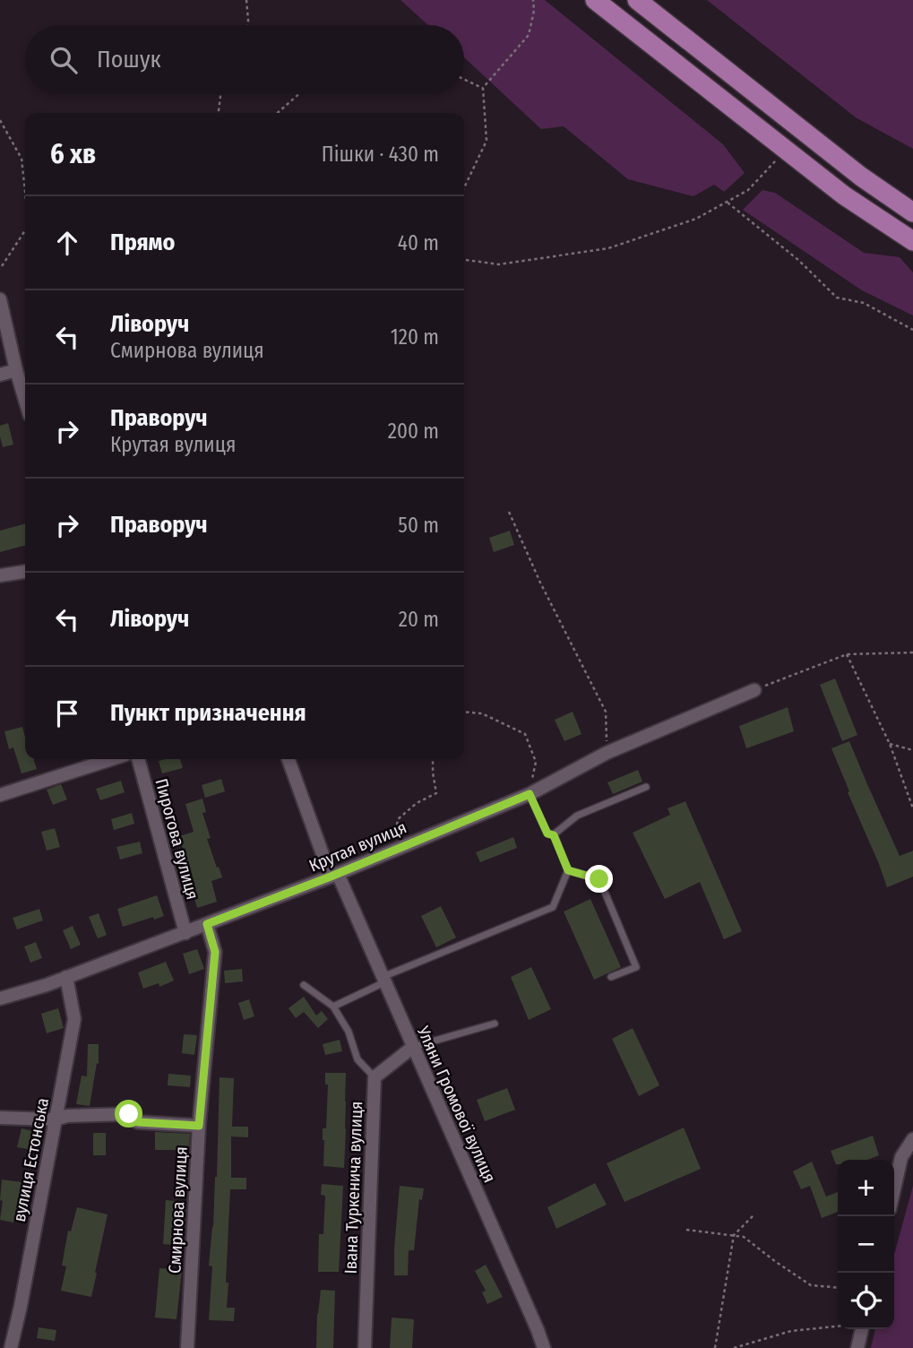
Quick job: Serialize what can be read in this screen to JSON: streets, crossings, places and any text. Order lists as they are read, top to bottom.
{
  "streets": {
    "street": [
      "Пирогова вулиця",
      "Крутая вулиця",
      "Уляни Громової вулиця",
      "вулиця Естонська",
      "Івана Туркенича вулиця",
      "Смирнова вулиця"
    ]
  },
  "crossings": [
    ["Пирогова вулиця", "Крутая вулиця"],
    ["Крутая вулиця", "Уляни Громової вулиця"],
    ["Крутая вулиця", "вулиця Естонська"],
    ["Крутая вулиця", "Смирнова вулиця"],
    ["Уляни Громової вулиця", "Івана Туркенича вулиця"]
  ],
  "page": {
    "search": "Пошук",
    "heading": ["6 хв", "Пішки · 430 m"],
    "list": [
      ["Прямо", "40 m"],
      ["Ліворуч", "Смирнова вулиця", "120 m"],
      ["Праворуч", "Крутая вулиця", "200 m"],
      ["Праворуч", "50 m"],
      ["Ліворуч", "20 m"],
      "Пункт призначення"
    ],
    "map_buttons": ["+", "−"]
  }
}
